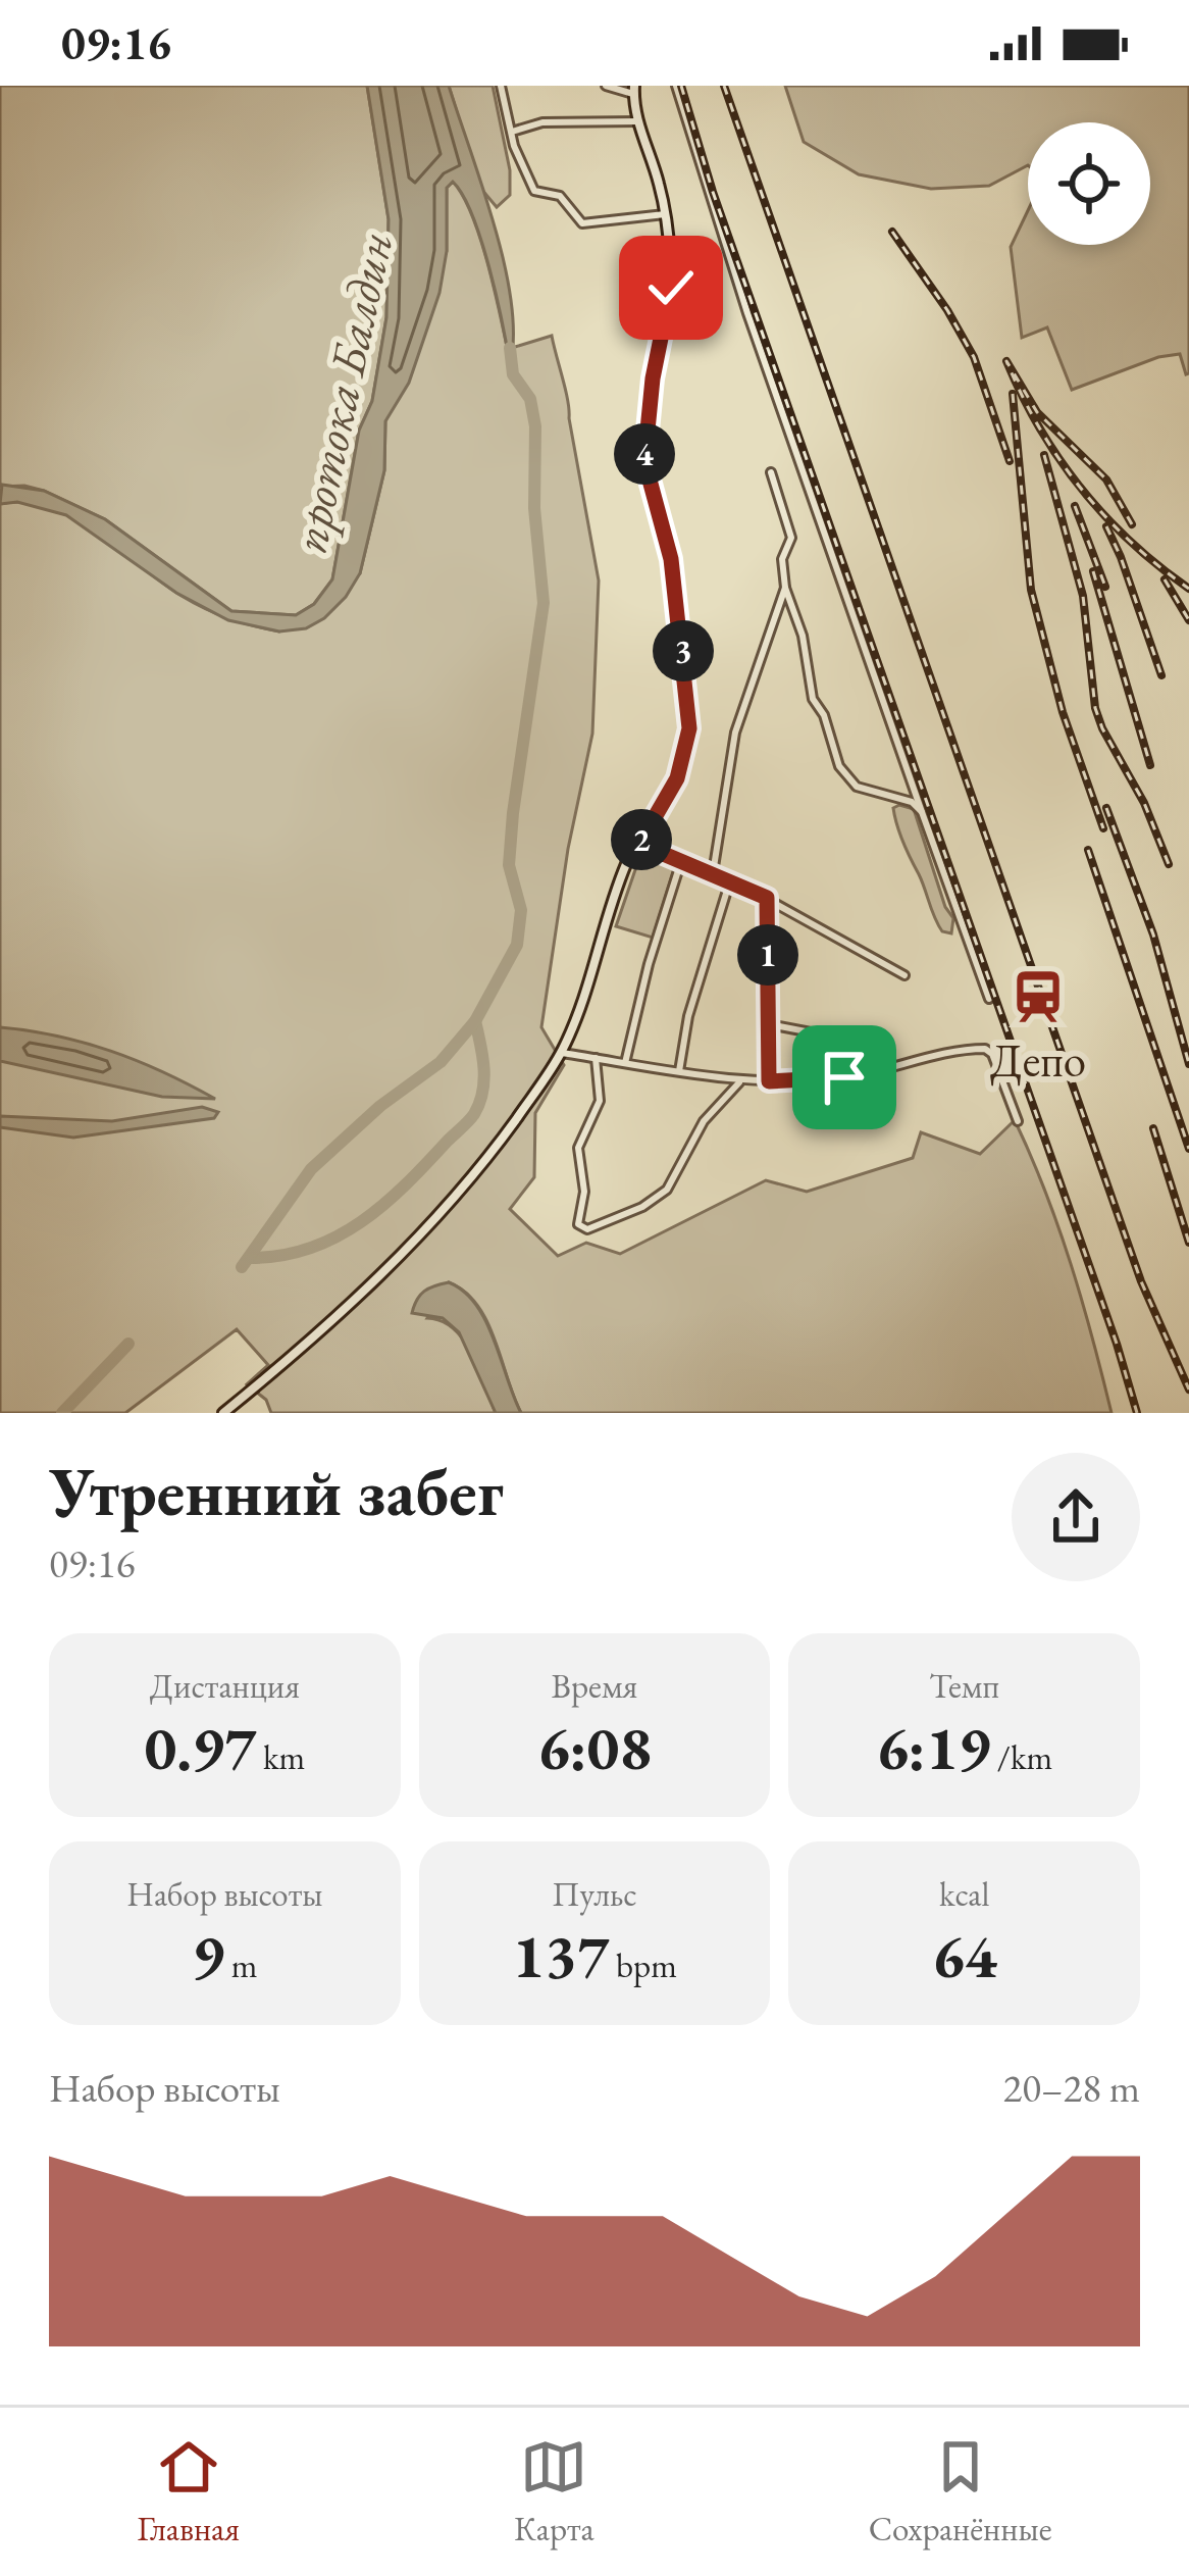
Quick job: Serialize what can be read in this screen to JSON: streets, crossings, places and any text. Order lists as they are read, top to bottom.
{
  "water": ["протока Балдин"],
  "places": {
    "station": ["Депо"]
  },
  "page": {
    "status": "09:16",
    "pins": [
      "4",
      "3",
      "2",
      "1"
    ],
    "heading": ["Утренний забег", "09:16"],
    "stats": [
      ["Дистанция", "0.97 km"],
      ["Время", "6:08"],
      ["Темп", "6:19 /km"],
      ["Набор высоты", "9 m"],
      ["Пульс", "137 bpm"],
      ["kcal", "64"]
    ],
    "chart": ["Набор высоты", "20–28 m"],
    "tabs": ["Главная", "Карта", "Сохранённые"]
  }
}
